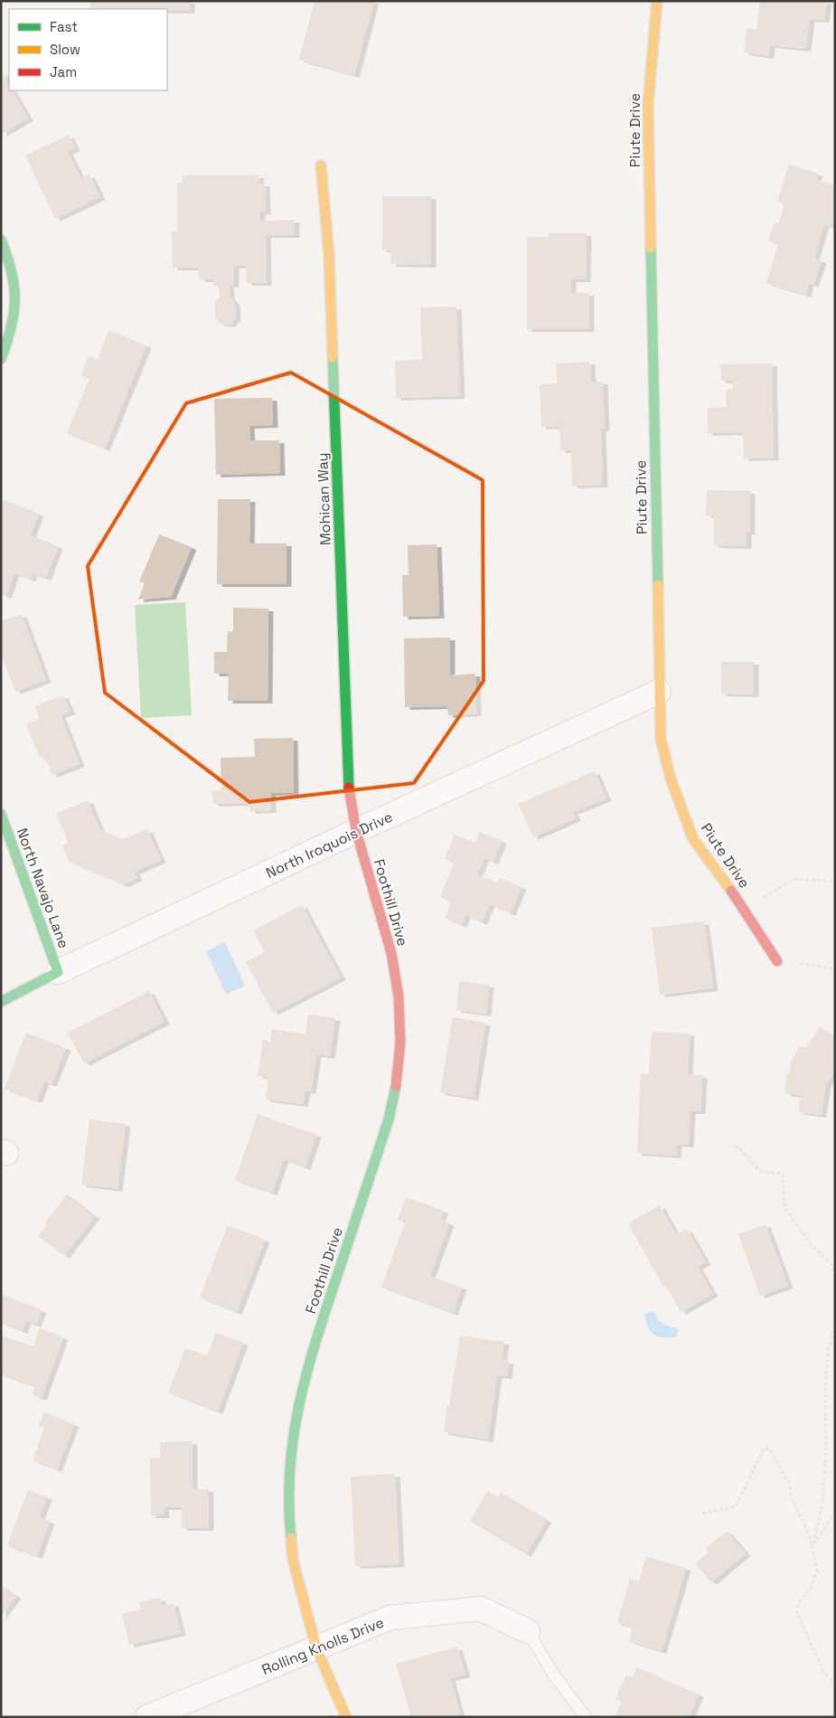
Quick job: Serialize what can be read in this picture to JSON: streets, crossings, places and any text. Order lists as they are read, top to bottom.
{
  "streets": {
    "street": [
      "Piute Drive",
      "Mohican Way",
      "North Iroquois Drive",
      "North Navajo Lane",
      "Foothill Drive",
      "Rolling Knolls Drive"
    ]
  },
  "crossings": [
    ["Piute Drive", "North Iroquois Drive"],
    ["Mohican Way", "North Iroquois Drive"],
    ["Mohican Way", "Foothill Drive"],
    ["North Iroquois Drive", "North Navajo Lane"],
    ["North Iroquois Drive", "Foothill Drive"],
    ["Foothill Drive", "Rolling Knolls Drive"]
  ],
  "legend": ["Fast", "Slow", "Jam"]
}
